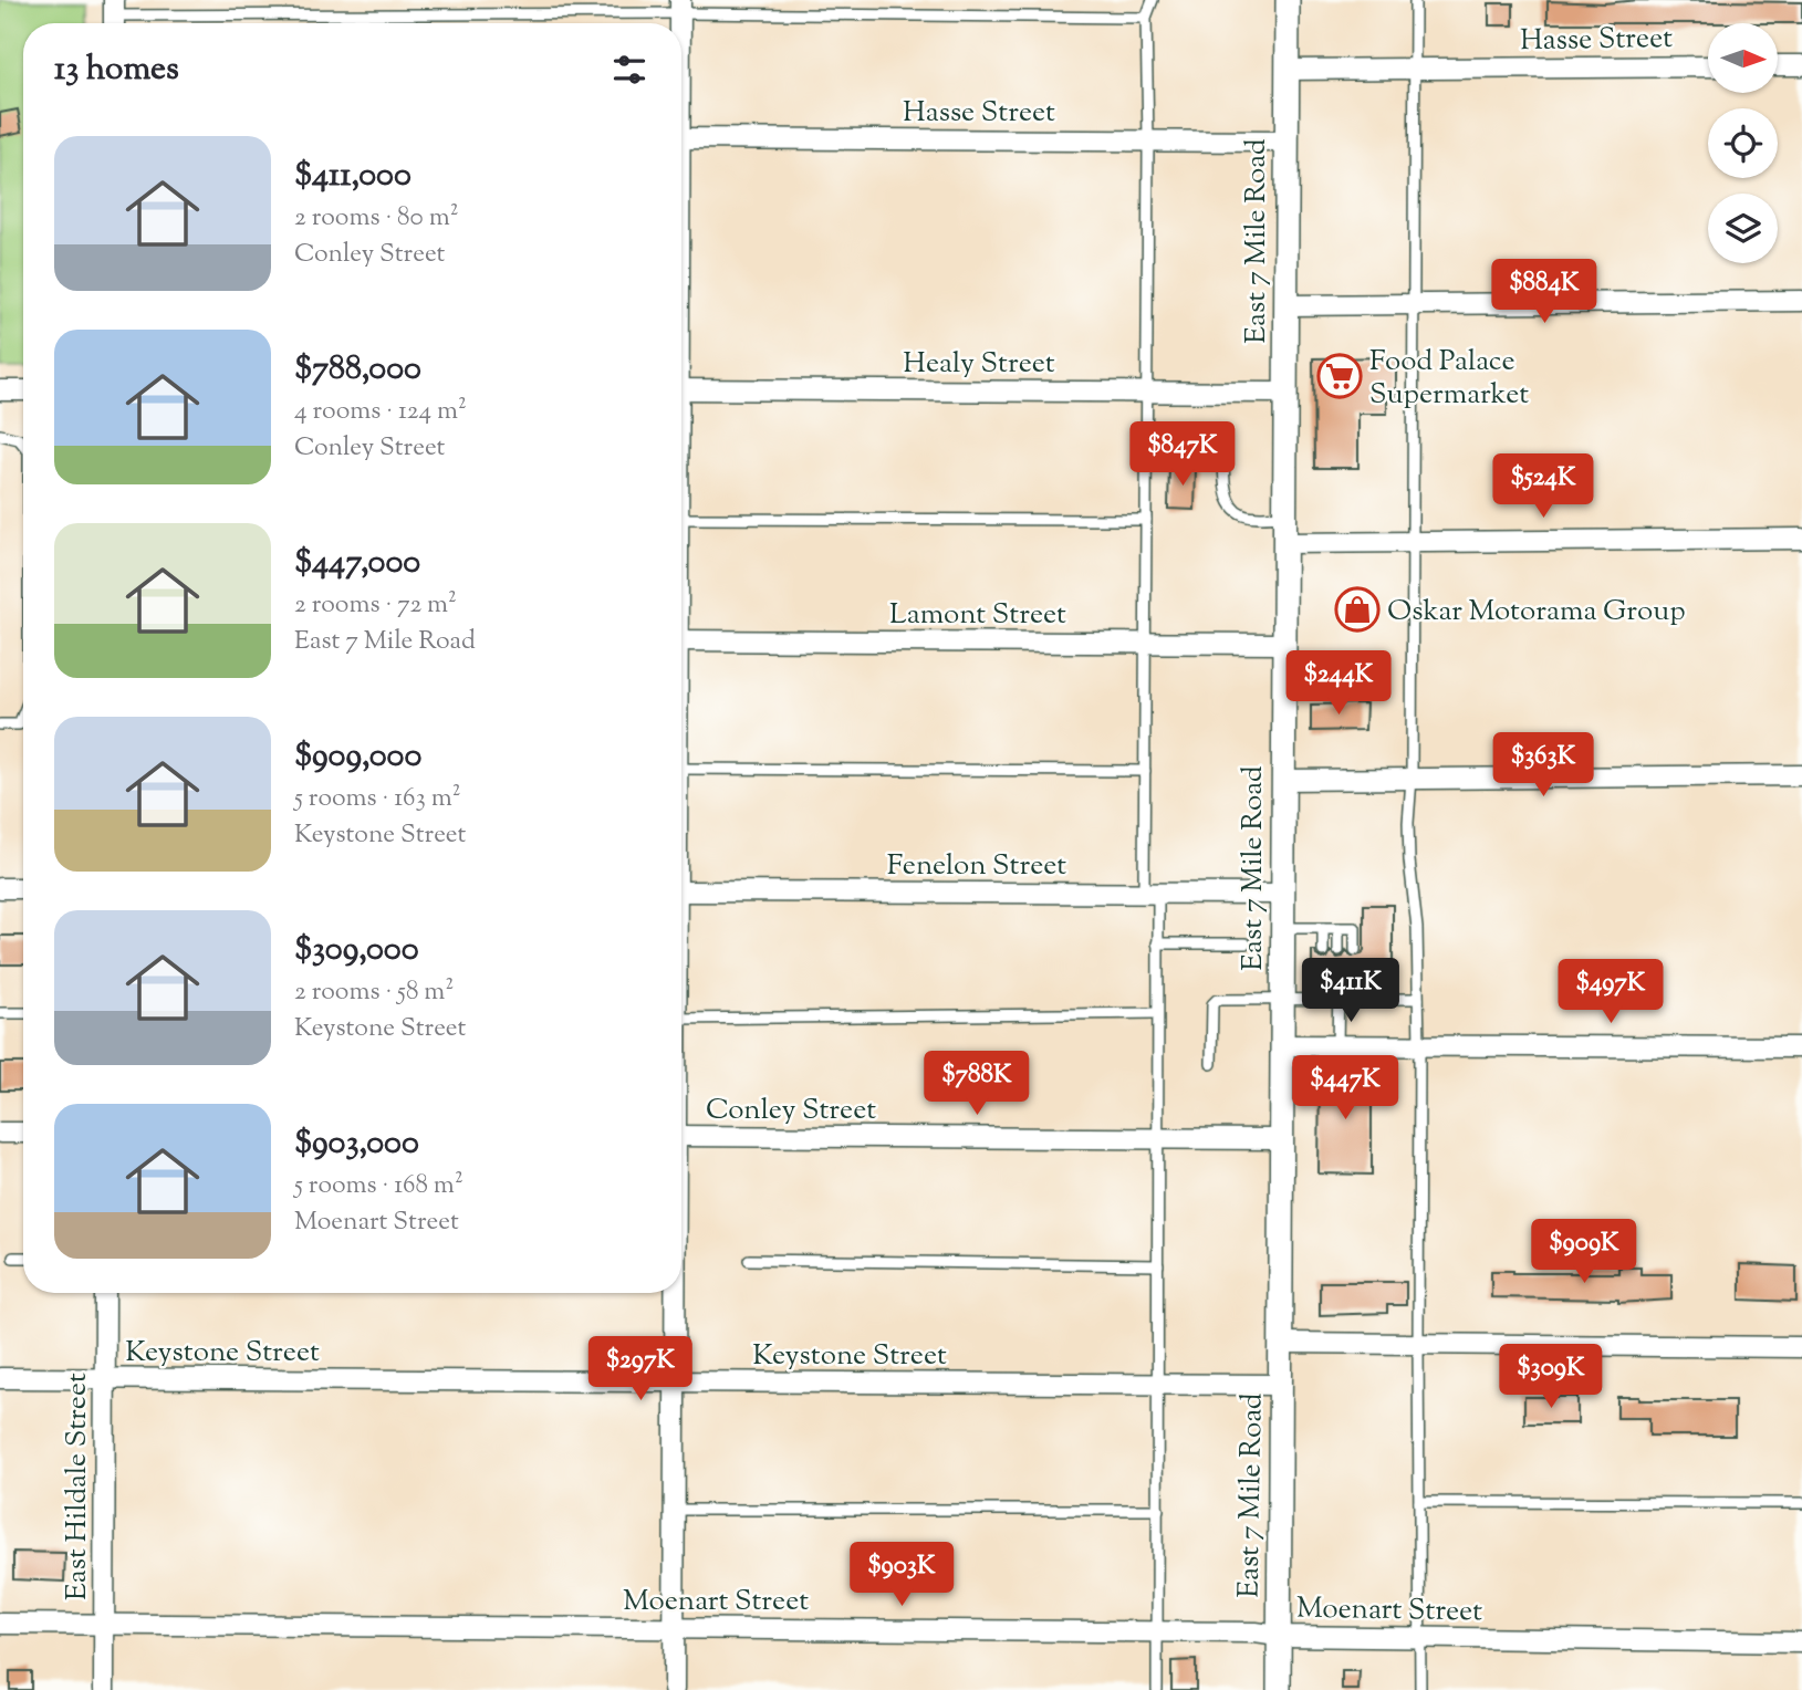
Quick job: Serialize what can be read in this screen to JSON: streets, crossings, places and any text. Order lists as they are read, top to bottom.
{
  "streets": {
    "street": [
      "Hasse Street",
      "East 7 Mile Road",
      "Healy Street",
      "Lamont Street",
      "Fenelon Street",
      "Conley Street",
      "Keystone Street",
      "East Hildale Street",
      "Moenart Street"
    ]
  },
  "crossings": [
    ["Hasse Street", "East 7 Mile Road"],
    ["East 7 Mile Road", "Healy Street"],
    ["East 7 Mile Road", "Lamont Street"],
    ["East 7 Mile Road", "Fenelon Street"],
    ["East 7 Mile Road", "Conley Street"],
    ["East 7 Mile Road", "Keystone Street"],
    ["East 7 Mile Road", "Moenart Street"],
    ["Keystone Street", "East Hildale Street"],
    ["East Hildale Street", "Moenart Street"]
  ],
  "places": {
    "supermarket": ["Food Palace Supermarket"],
    "shop": ["Oskar Motorama Group"]
  },
  "north": "right",
  "page": {
    "heading": "13 homes",
    "list": [
      {
        "name": "$411,000",
        "note": "2 rooms · 80 m² · Conley Street"
      },
      {
        "name": "$788,000",
        "note": "4 rooms · 124 m² · Conley Street"
      },
      {
        "name": "$447,000",
        "note": "2 rooms · 72 m² · East 7 Mile Road"
      },
      {
        "name": "$909,000",
        "note": "5 rooms · 163 m² · Keystone Street"
      },
      {
        "name": "$309,000",
        "note": "2 rooms · 58 m² · Keystone Street"
      },
      {
        "name": "$903,000",
        "note": "5 rooms · 168 m² · Moenart Street"
      }
    ],
    "price": [
      "$884K",
      "$847K",
      "$524K",
      "$244K",
      "$363K",
      "$411K",
      "$497K",
      "$788K",
      "$447K",
      "$909K",
      "$297K",
      "$309K",
      "$903K"
    ]
  }
}
